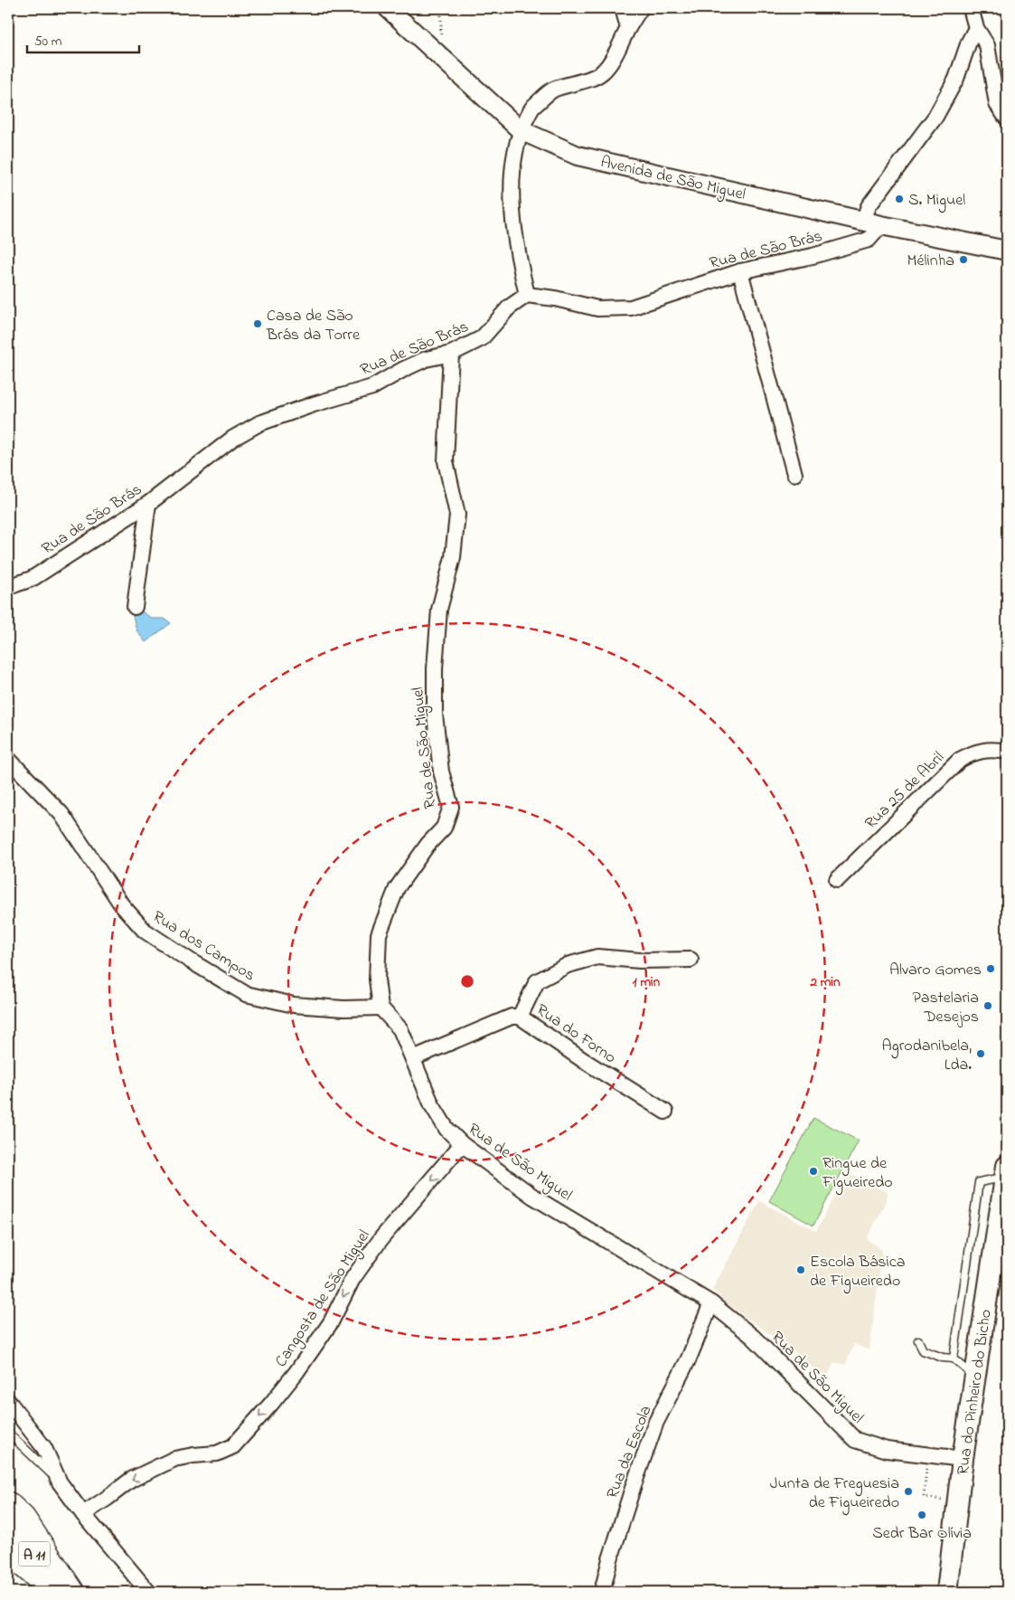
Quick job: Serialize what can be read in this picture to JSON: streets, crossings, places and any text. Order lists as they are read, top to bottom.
{
  "streets": {
    "highway": ["A 11"],
    "main road": ["Rua do Pinheiro do Bicho"],
    "street": [
      "Avenida de São Miguel",
      "Rua de São Brás",
      "Rua de São Miguel",
      "Rua 25 de Abril",
      "Rua dos Campos",
      "Rua do Forno",
      "Cangosta de São Miguel",
      "Rua da Escola"
    ]
  },
  "crossings": [
    ["Avenida de São Miguel", "Rua de São Brás"],
    ["Rua de São Brás", "Rua de São Miguel"],
    ["Rua de São Miguel", "Rua dos Campos"],
    ["Rua de São Miguel", "Rua do Forno"],
    ["Rua de São Miguel", "Cangosta de São Miguel"],
    ["Rua de São Miguel", "Rua do Pinheiro do Bicho"],
    ["Rua de São Miguel", "Rua da Escola"]
  ],
  "one_way": ["Cangosta de São Miguel"],
  "places": [
    "S. Miguel",
    "Mélinha",
    "Casa de São Brás da Torre",
    "Alvaro Gomes",
    "Pastelaria Desejos",
    "Agrodanibela, Lda.",
    "Ringue de Figueiredo",
    "Escola Básica de Figueiredo",
    "Junta de Freguesia de Figueiredo",
    "Sedr Bar Olívia"
  ],
  "scale_bar": "50 m",
  "rings": ["1 min", "2 min"]
}
